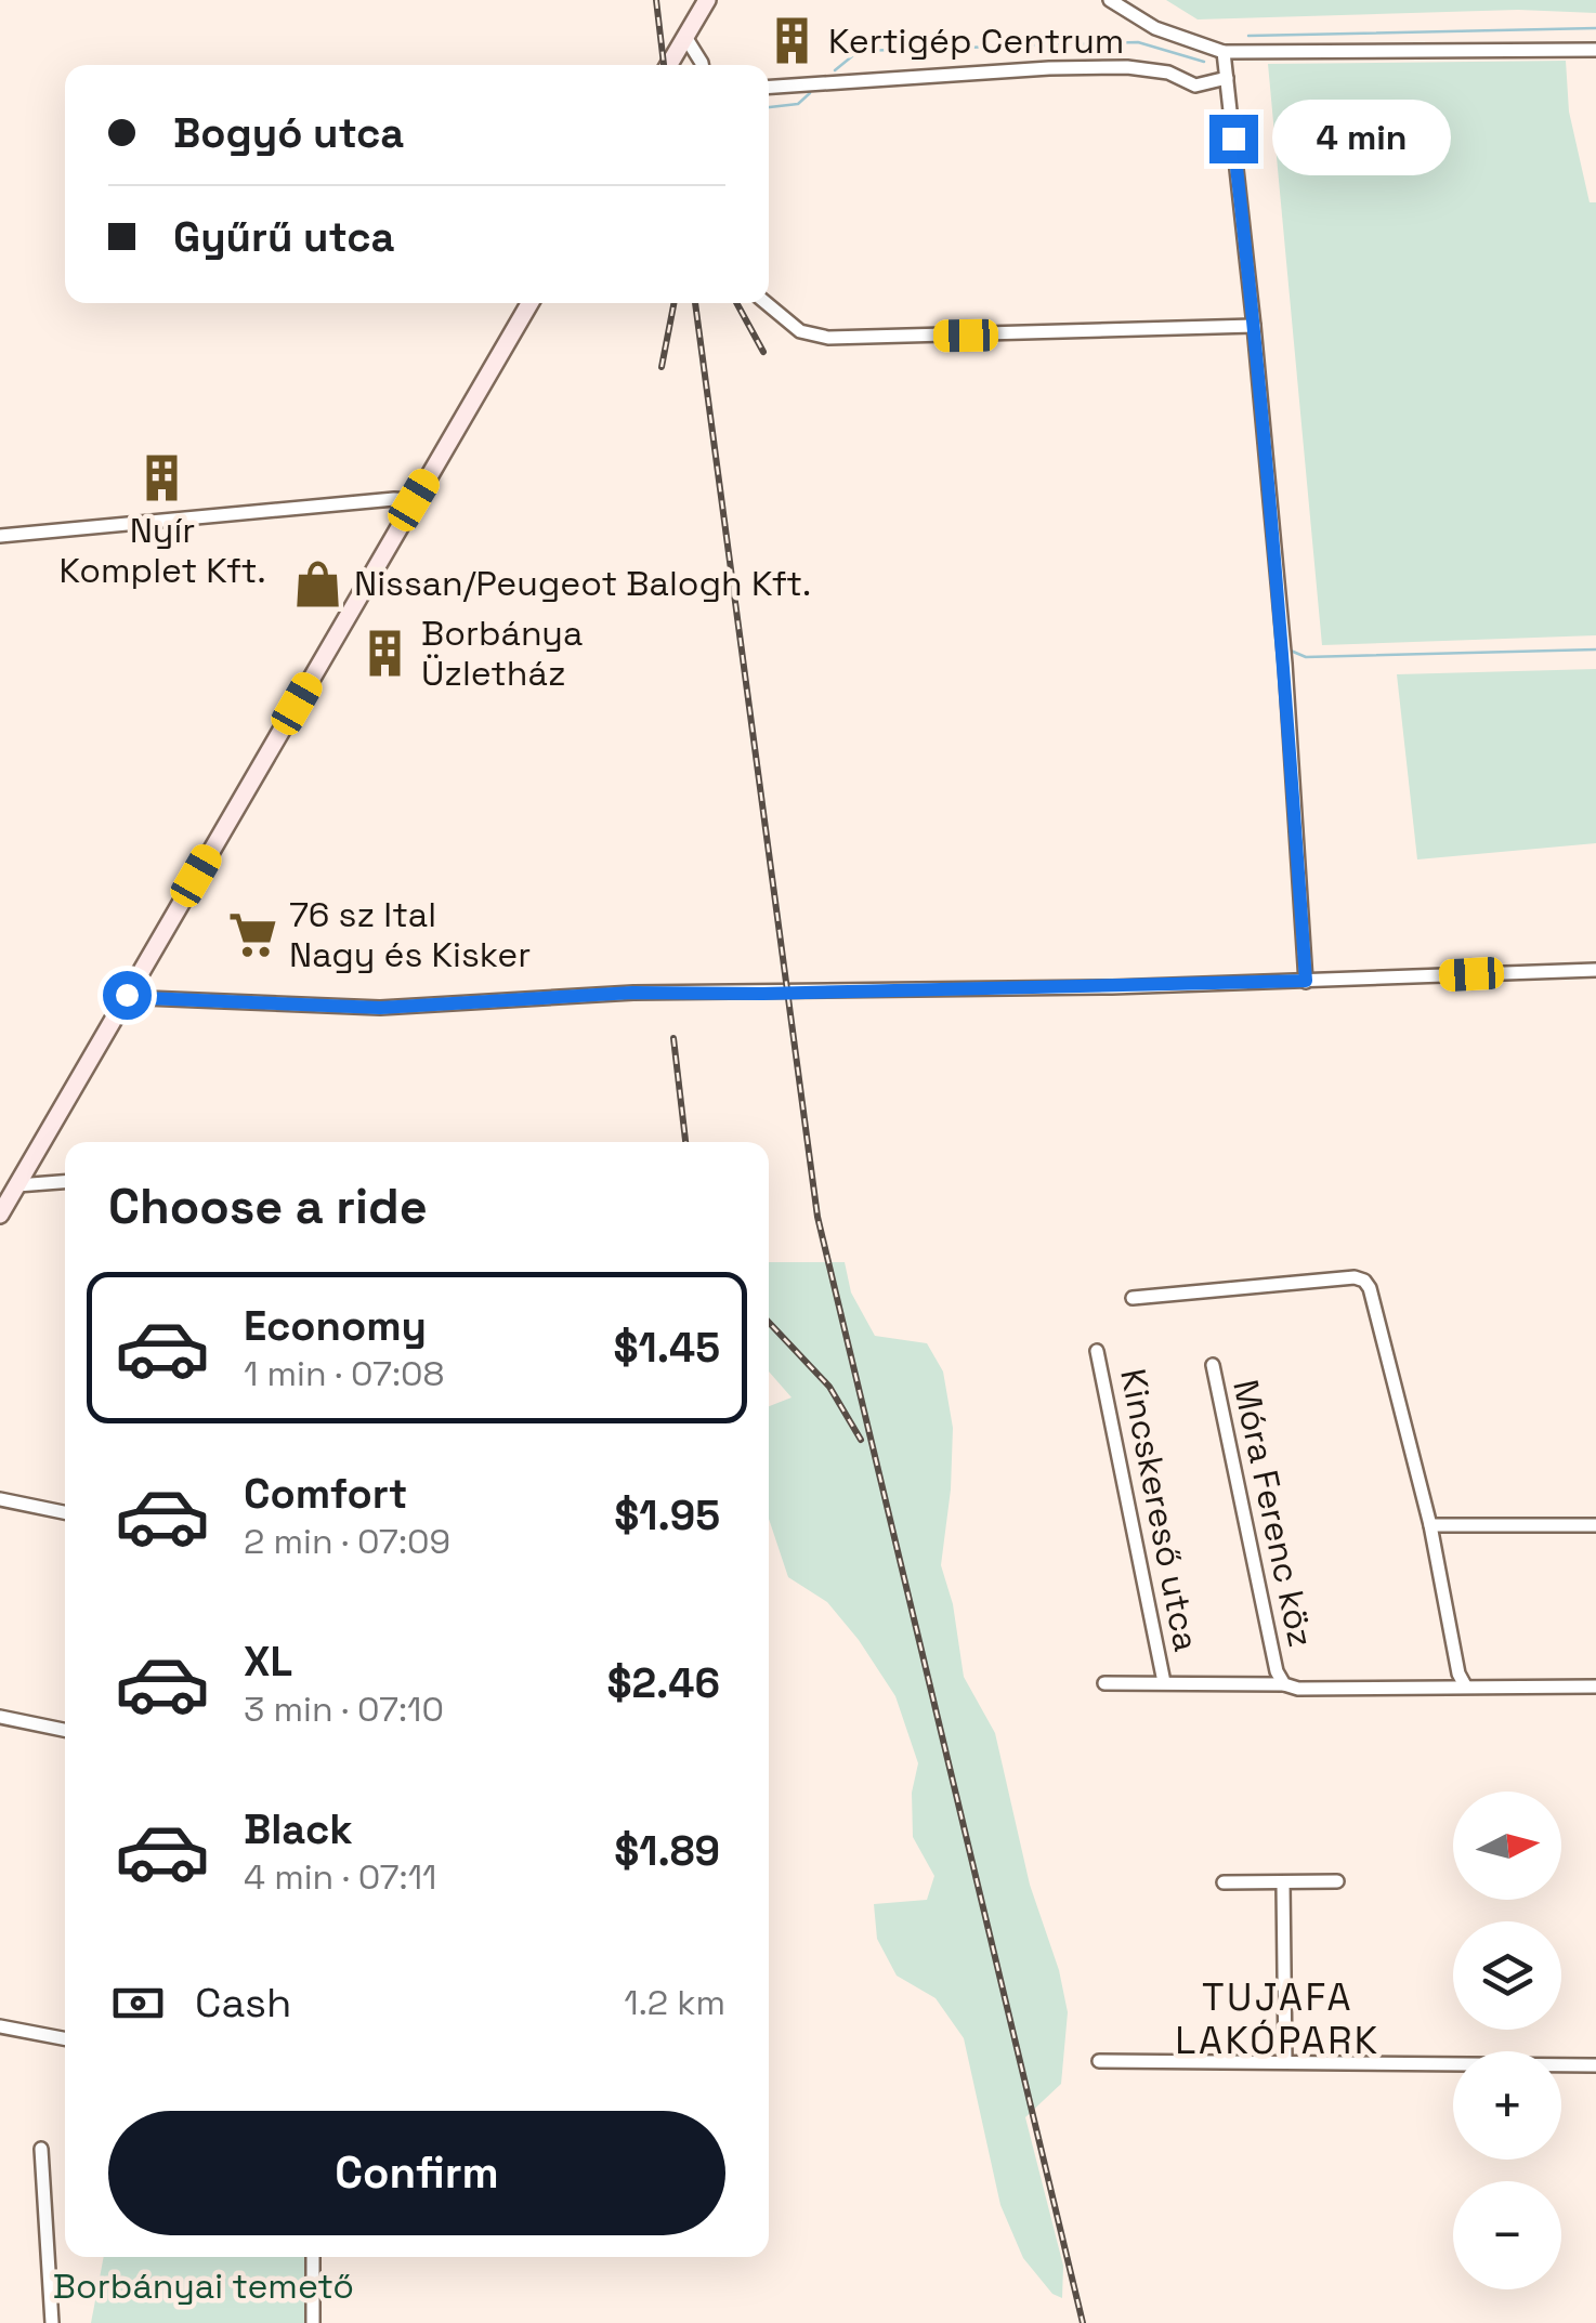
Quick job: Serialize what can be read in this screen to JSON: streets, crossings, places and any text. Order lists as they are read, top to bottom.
{
  "streets": {
    "street": ["Kincskereső utca", "Móra Ferenc köz"]
  },
  "districts": ["TUJAFA LAKÓPARK"],
  "parks": ["Borbányai temető"],
  "places": {
    "building": ["Kertigép Centrum", "Nyír Komplet Kft.", "Borbánya Üzletház"],
    "shop": ["Nissan/Peugeot Balogh Kft."],
    "supermarket": ["76 sz Ital Nagy és Kisker"]
  },
  "north": "right",
  "page": {
    "banner": ["Bogyó utca", "Gyűrű utca"],
    "bubble": "4 min",
    "heading": "Choose a ride",
    "list": [
      {
        "name": "Economy",
        "note": "1 min · 07:08",
        "value": "$1.45"
      },
      {
        "name": "Comfort",
        "note": "2 min · 07:09",
        "value": "$1.95"
      },
      {
        "name": "XL",
        "note": "3 min · 07:10",
        "value": "$2.46"
      },
      {
        "name": "Black",
        "note": "4 min · 07:11",
        "value": "$1.89"
      }
    ],
    "map_buttons": ["+", "−"],
    "pay": ["Cash", "1.2 km"],
    "buttons": "Confirm"
  }
}
